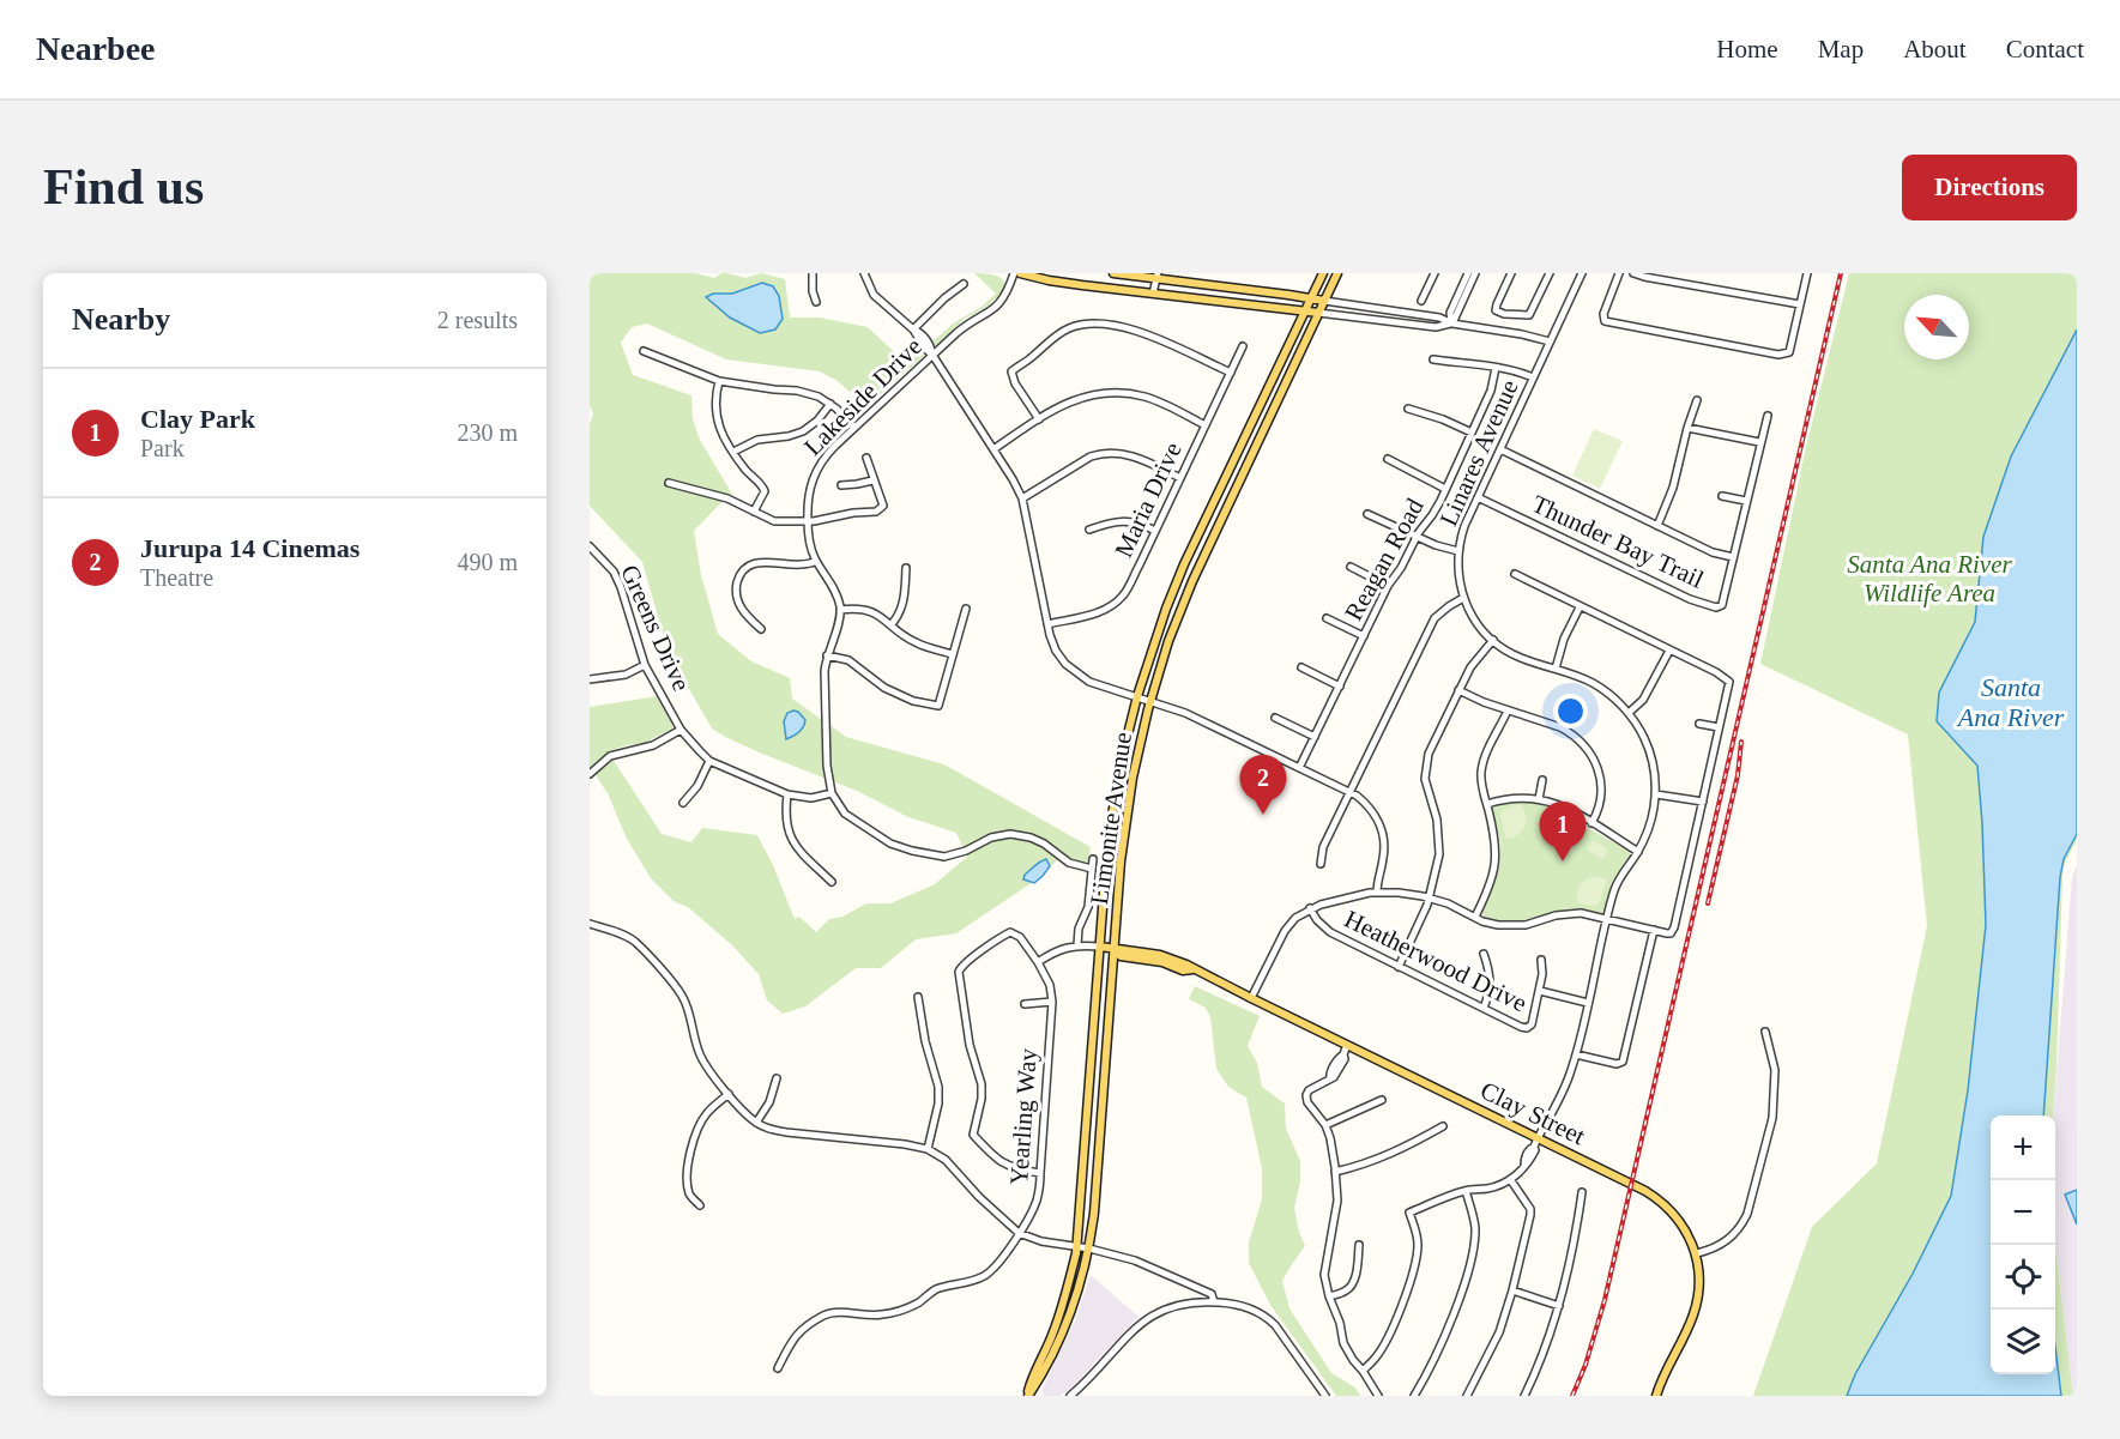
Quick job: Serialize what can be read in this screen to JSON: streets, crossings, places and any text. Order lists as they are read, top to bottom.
{
  "streets": {
    "main road": ["Limonite Avenue", "Clay Street"],
    "street": [
      "Lakeside Drive",
      "Linares Avenue",
      "Maria Drive",
      "Thunder Bay Trail",
      "Reagan Road",
      "Greens Drive",
      "Heatherwood Drive",
      "Yearling Way"
    ]
  },
  "crossings": [
    ["Linares Avenue", "Thunder Bay Trail"],
    ["Linares Avenue", "Clay Street"],
    ["Limonite Avenue", "Clay Street"],
    ["Clay Street", "Yearling Way"]
  ],
  "water": ["Santa Ana River"],
  "parks": ["Santa Ana River Wildlife Area"],
  "north": "top left",
  "page": {
    "header": "Nearbee",
    "nav": [
      "Home",
      "Map",
      "About",
      "Contact"
    ],
    "buttons": "Directions",
    "title": "Find us",
    "heading": ["Nearby", "2 results"],
    "list": [
      {
        "mark": "1",
        "name": "Clay Park",
        "note": "Park",
        "value": "230 m"
      },
      {
        "mark": "2",
        "name": "Jurupa 14 Cinemas",
        "note": "Theatre",
        "value": "490 m"
      }
    ],
    "pins": ["2", "1"],
    "map_buttons": ["+", "−"]
  }
}
